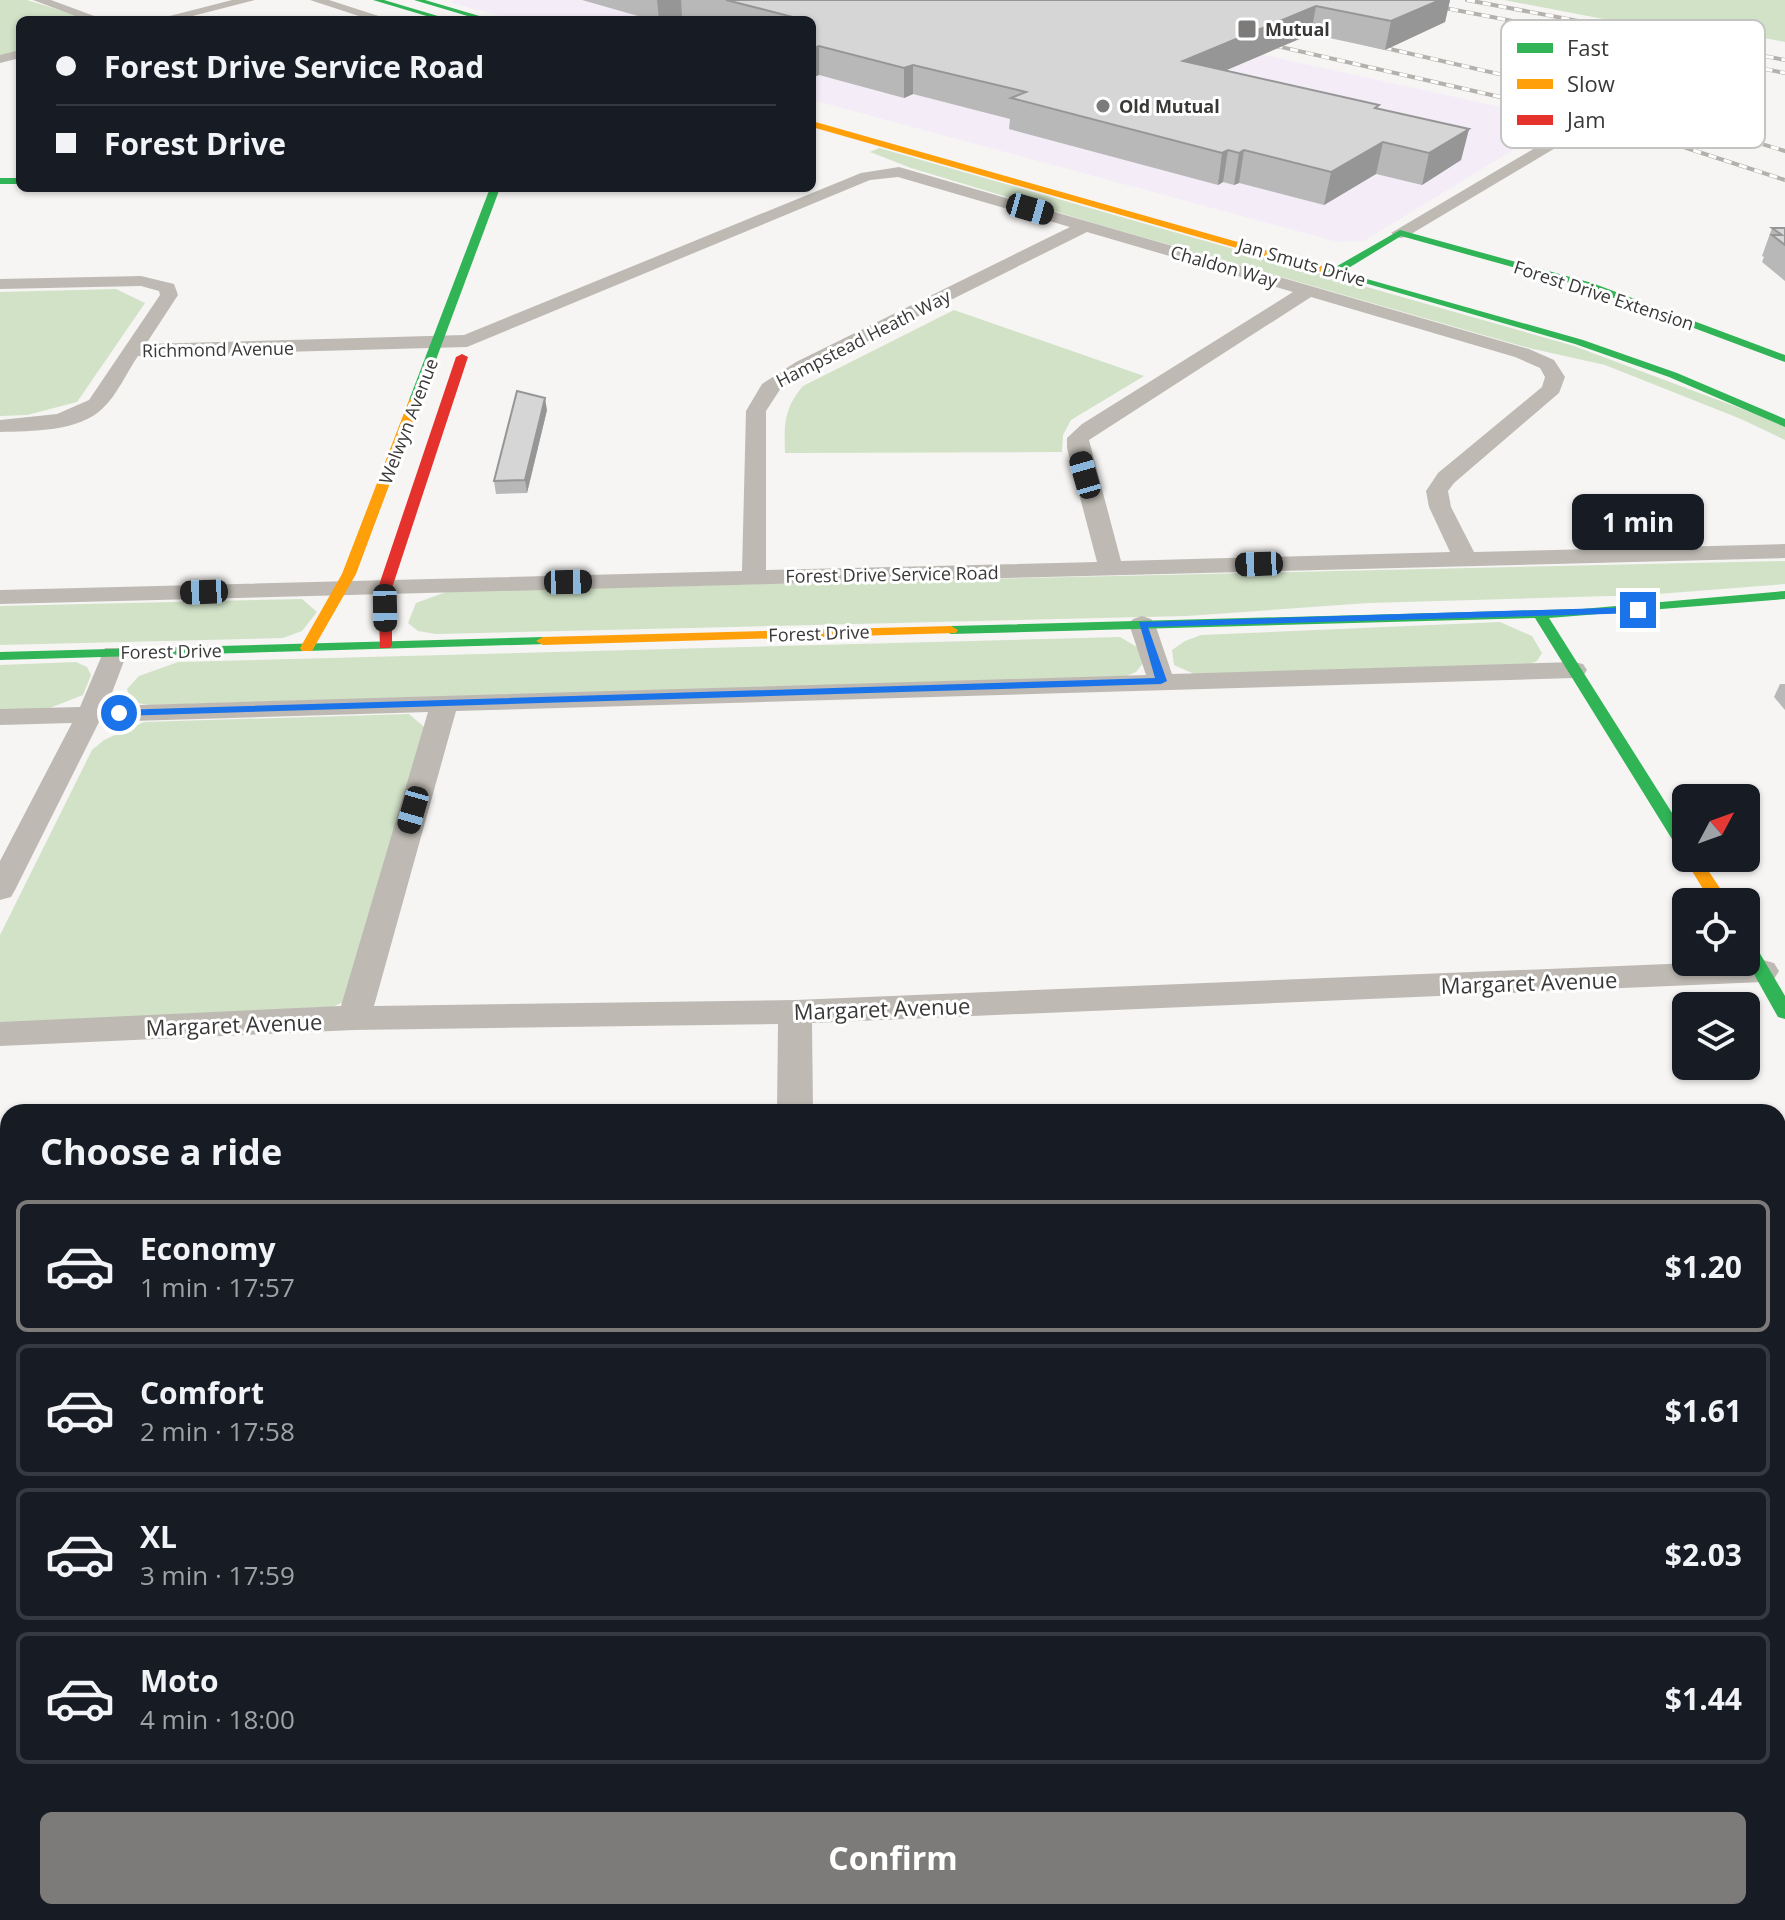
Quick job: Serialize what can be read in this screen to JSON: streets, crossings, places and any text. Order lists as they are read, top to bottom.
{
  "streets": {
    "main road": [
      "Jan Smuts Drive",
      "Forest Drive Extension",
      "Welwyn Avenue",
      "Forest Drive"
    ],
    "street": [
      "Chaldon Way",
      "Hampstead Heath Way",
      "Richmond Avenue",
      "Forest Drive Service Road",
      "Margaret Avenue"
    ]
  },
  "crossings": [
    ["Chaldon Way", "Hampstead Heath Way"],
    ["Chaldon Way", "Richmond Avenue"],
    ["Chaldon Way", "Welwyn Avenue"],
    ["Chaldon Way", "Forest Drive Service Road"],
    ["Hampstead Heath Way", "Forest Drive Service Road"],
    ["Richmond Avenue", "Welwyn Avenue"],
    ["Welwyn Avenue", "Forest Drive Service Road"],
    ["Welwyn Avenue", "Forest Drive"]
  ],
  "places": {
    "transit": ["Mutual"],
    "other": ["Old Mutual"]
  },
  "legend": ["Fast", "Slow", "Jam"],
  "north": "top right",
  "page": {
    "banner": ["Forest Drive Service Road", "Forest Drive"],
    "bubble": "1 min",
    "heading": "Choose a ride",
    "list": [
      {
        "name": "Economy",
        "note": "1 min · 17:57",
        "value": "$1.20"
      },
      {
        "name": "Comfort",
        "note": "2 min · 17:58",
        "value": "$1.61"
      },
      {
        "name": "XL",
        "note": "3 min · 17:59",
        "value": "$2.03"
      },
      {
        "name": "Moto",
        "note": "4 min · 18:00",
        "value": "$1.44"
      }
    ],
    "buttons": "Confirm"
  }
}
